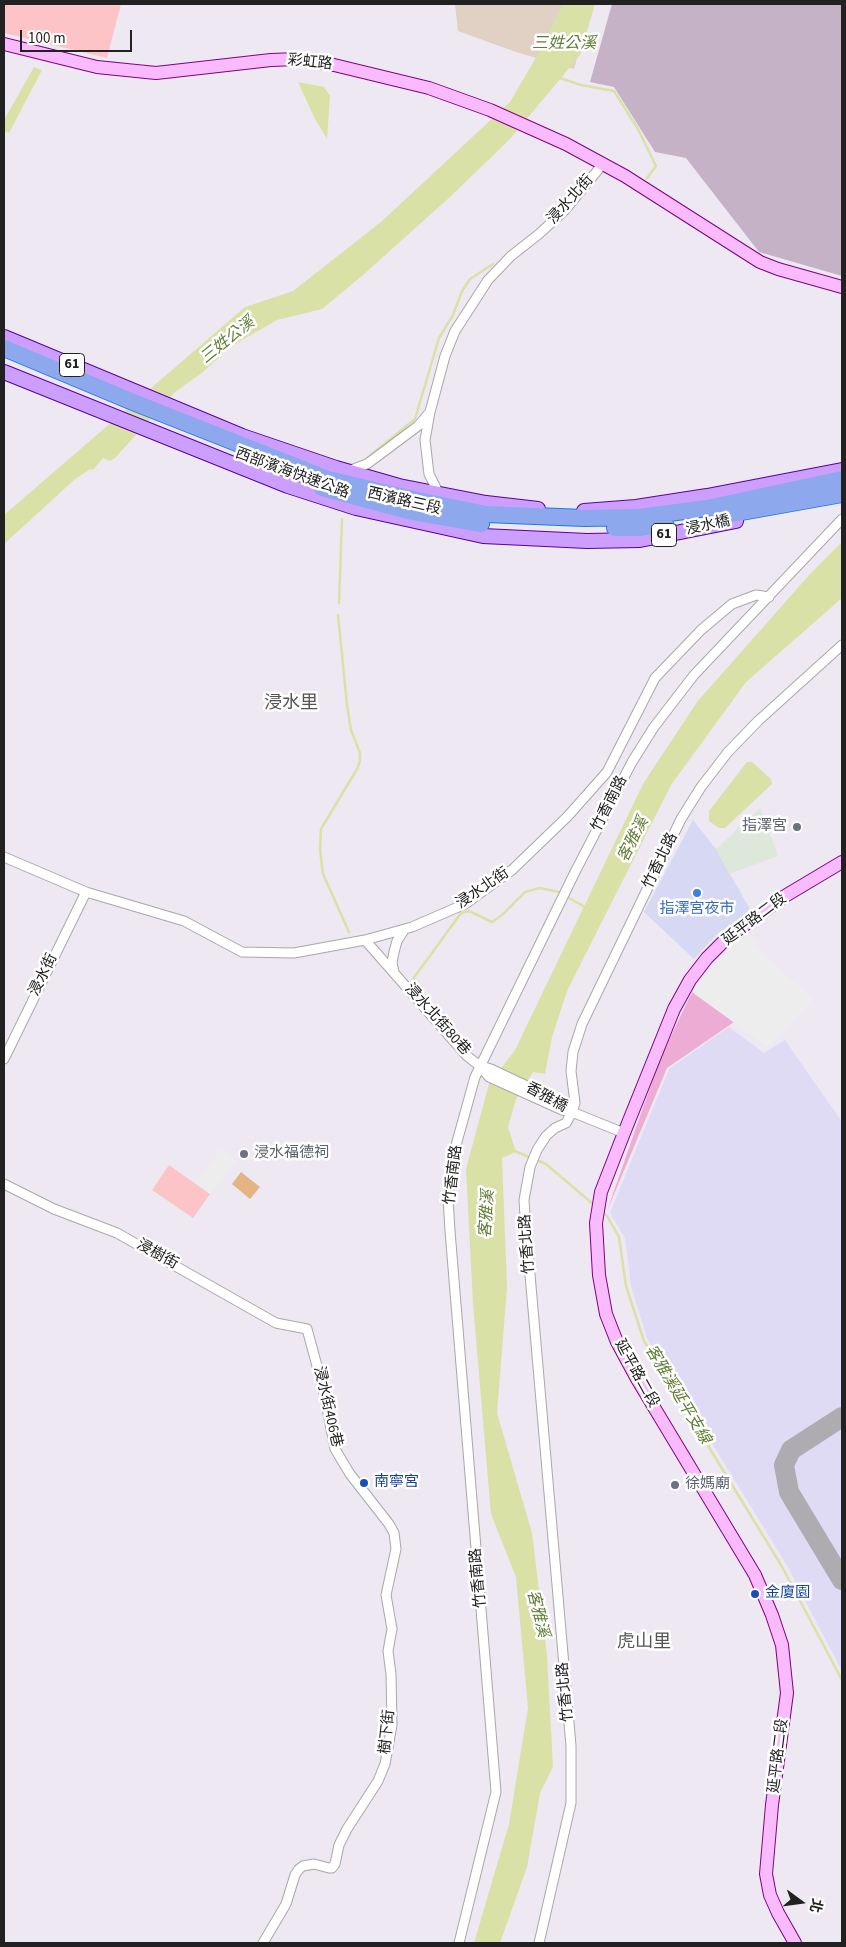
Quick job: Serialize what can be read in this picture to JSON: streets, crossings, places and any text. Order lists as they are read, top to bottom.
{
  "streets": {
    "highway": ["61", "西部濱海快速公路", "浸水橋"],
    "main road": ["西濱路三段"],
    "street": [
      "彩虹路",
      "浸水北街",
      "竹香南路",
      "竹香北路",
      "延平路二段",
      "浸水街",
      "浸水北街80巷",
      "香雅橋",
      "浸樹街",
      "浸水街406巷",
      "樹下街"
    ]
  },
  "crossings": [
    ["彩虹路", "浸水北街"],
    ["浸水北街", "西濱路三段"],
    ["浸水北街", "竹香南路"],
    ["浸水北街", "浸水街"],
    ["浸水北街", "浸水北街80巷"],
    ["61", "西部濱海快速公路"],
    ["61", "西濱路三段"],
    ["西部濱海快速公路", "西濱路三段"],
    ["西部濱海快速公路", "浸水橋"],
    ["西濱路三段", "浸水橋"],
    ["竹香南路", "浸水北街80巷"],
    ["竹香南路", "香雅橋"],
    ["竹香北路", "香雅橋"],
    ["浸水北街80巷", "香雅橋"],
    ["浸樹街", "浸水街406巷"],
    ["浸水街406巷", "樹下街"]
  ],
  "districts": ["浸水里", "虎山里"],
  "water": ["三姓公溪", "客雅溪", "客雅溪延平支線"],
  "places": [
    "指澤宮",
    "指澤宮夜市",
    "浸水福德祠",
    "南寧宮",
    "徐媽廟",
    "金廈園"
  ],
  "scale_bar": "100 m",
  "north": "right"
}
